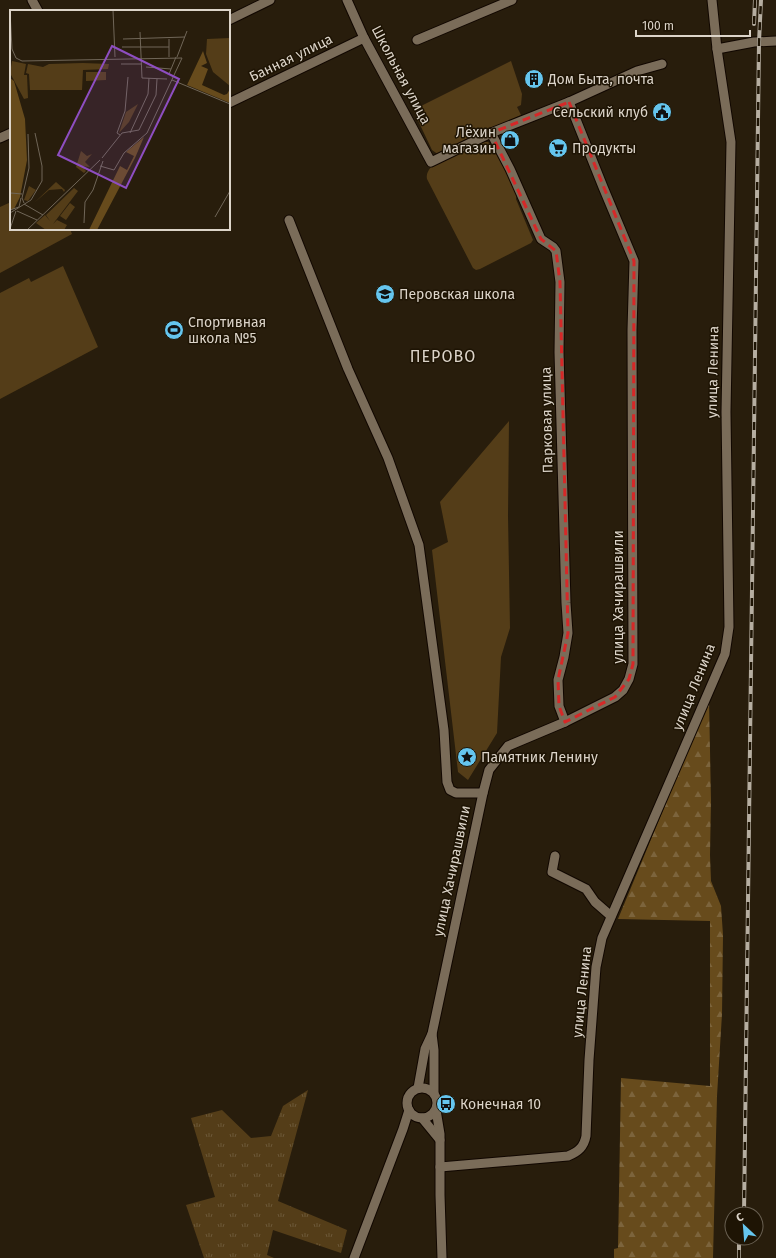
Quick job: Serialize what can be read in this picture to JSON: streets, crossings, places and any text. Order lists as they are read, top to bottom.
{
  "streets": {
    "street": [
      "Банная улица",
      "Школьная улица",
      "улица Ленина",
      "Парковая улица",
      "улица Хачирашвили"
    ]
  },
  "crossings": [
    ["Банная улица", "Школьная улица"],
    ["Школьная улица", "Парковая улица"],
    ["Парковая улица", "улица Хачирашвили"]
  ],
  "districts": ["ПЕРОВО"],
  "places": {
    "building": ["Дом Быта, почта"],
    "public building": ["Сельский клуб"],
    "shop": ["Лёхин магазин"],
    "supermarket": ["Продукты"],
    "school or university": ["Перовская школа"],
    "sports": ["Спортивная школа №5"],
    "place": ["Памятник Ленину"],
    "bus stop": ["Конечная 10"]
  },
  "scale_bar": "100 m",
  "north": "top left"
}
